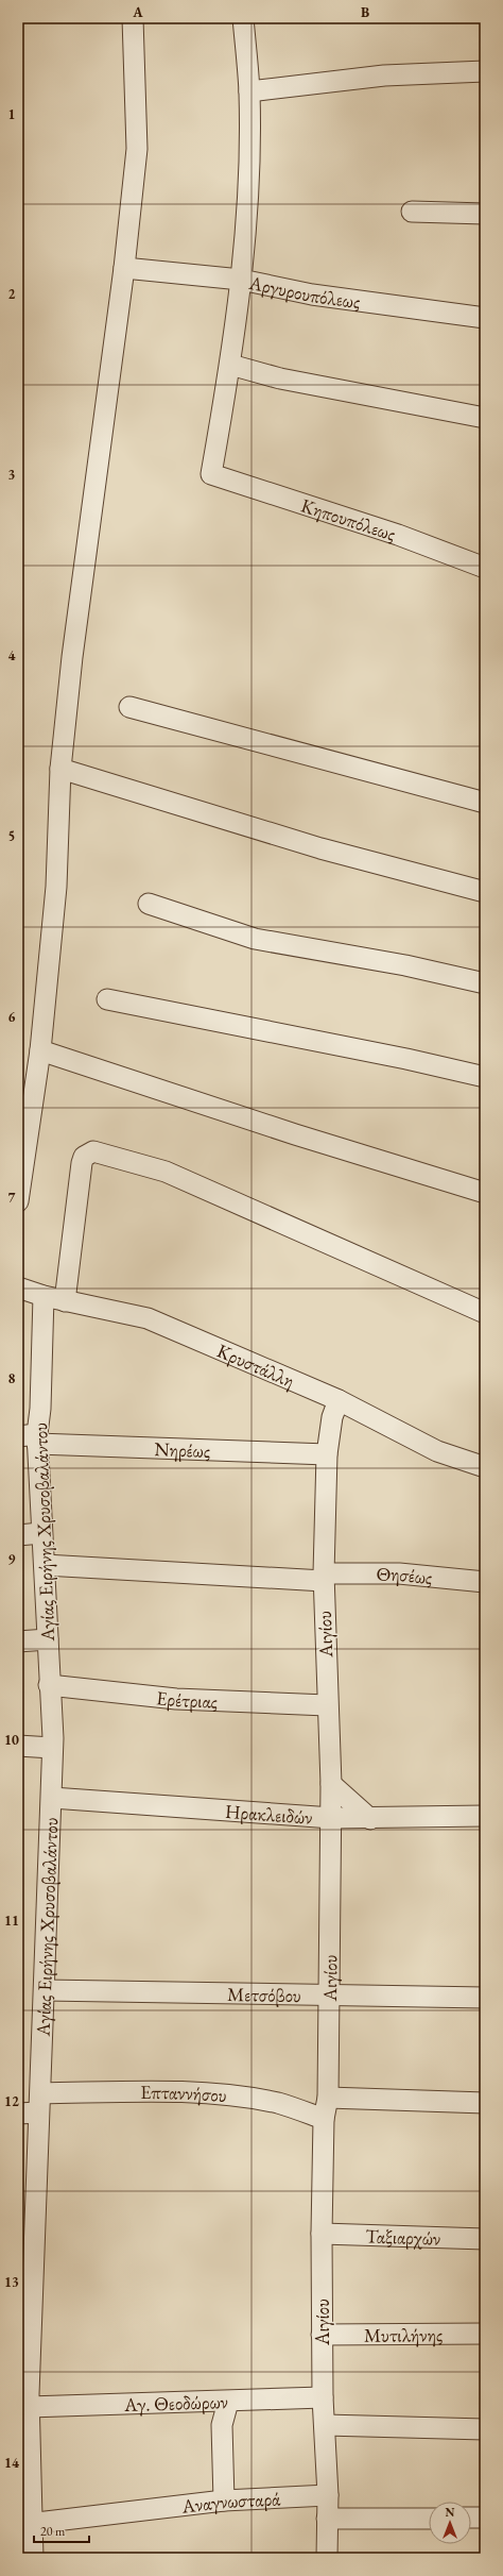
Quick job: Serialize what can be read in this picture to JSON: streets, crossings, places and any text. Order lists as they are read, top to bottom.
{
  "streets": {
    "street": [
      "Αργυρουπόλεως",
      "Κηπουπόλεως",
      "Κρυστάλλη",
      "Νηρέως",
      "Αγίας Ειρήνης Χρυσοβαλάντου",
      "Θησέως",
      "Αιγίου",
      "Ερέτριας",
      "Ηρακλειδών",
      "Μετσόβου",
      "Επταννήσου",
      "Ταξιαρχών",
      "Μυτιλήνης",
      "Αγ. Θεοδώρων",
      "Αναγνωσταρά"
    ]
  },
  "crossings": [
    ["Κρυστάλλη", "Αγίας Ειρήνης Χρυσοβαλάντου"],
    ["Κρυστάλλη", "Αιγίου"],
    ["Νηρέως", "Αγίας Ειρήνης Χρυσοβαλάντου"],
    ["Νηρέως", "Αιγίου"],
    ["Αγίας Ειρήνης Χρυσοβαλάντου", "Θησέως"],
    ["Αγίας Ειρήνης Χρυσοβαλάντου", "Ερέτριας"],
    ["Αγίας Ειρήνης Χρυσοβαλάντου", "Ηρακλειδών"],
    ["Αγίας Ειρήνης Χρυσοβαλάντου", "Μετσόβου"],
    ["Αγίας Ειρήνης Χρυσοβαλάντου", "Επταννήσου"],
    ["Αγίας Ειρήνης Χρυσοβαλάντου", "Αγ. Θεοδώρων"],
    ["Αγίας Ειρήνης Χρυσοβαλάντου", "Αναγνωσταρά"],
    ["Θησέως", "Αιγίου"],
    ["Αιγίου", "Ερέτριας"],
    ["Αιγίου", "Ηρακλειδών"],
    ["Αιγίου", "Μετσόβου"],
    ["Αιγίου", "Επταννήσου"],
    ["Αιγίου", "Ταξιαρχών"],
    ["Αιγίου", "Μυτιλήνης"],
    ["Αιγίου", "Αγ. Θεοδώρων"],
    ["Αιγίου", "Αναγνωσταρά"]
  ],
  "scale_bar": "20 m",
  "north": "top",
  "grid": {
    "columns": ["A", "B"],
    "rows": [
      "1",
      "2",
      "3",
      "4",
      "5",
      "6",
      "7",
      "8",
      "9",
      "10",
      "11",
      "12",
      "13",
      "14"
    ]
  }
}
